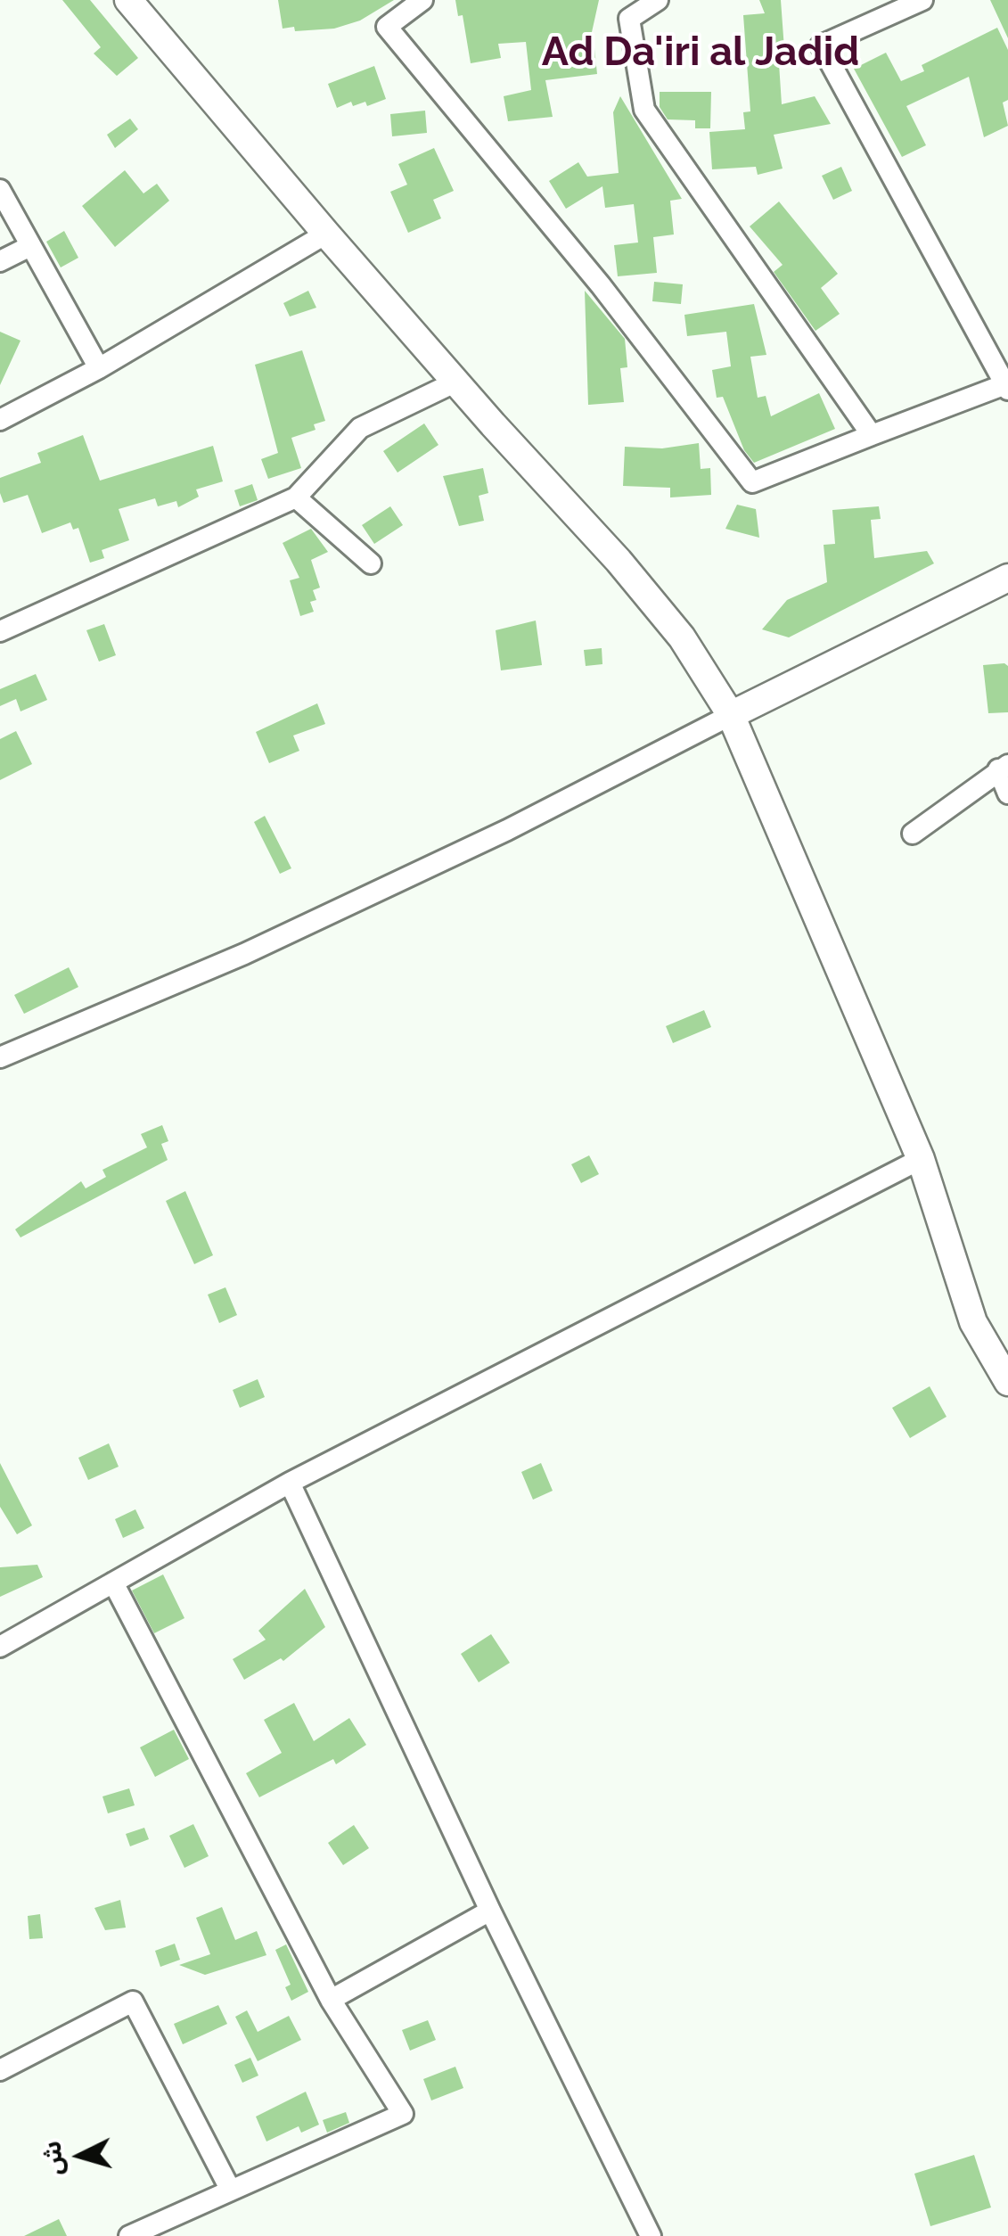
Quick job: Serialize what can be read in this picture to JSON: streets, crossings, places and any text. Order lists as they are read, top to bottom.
{
  "districts": ["Ad Da'iri al Jadid"],
  "north": "left"
}
